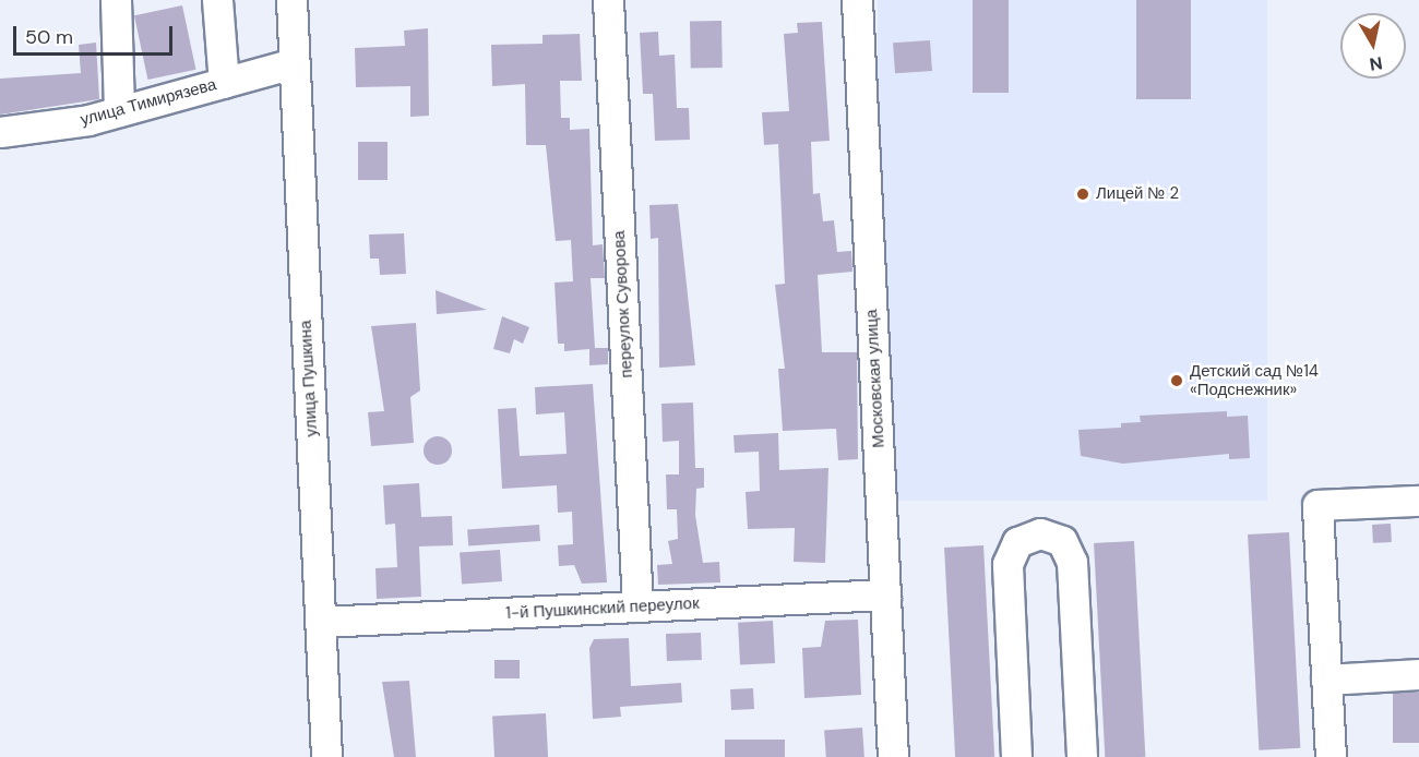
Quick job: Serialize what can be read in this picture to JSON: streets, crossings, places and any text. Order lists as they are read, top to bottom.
{
  "streets": {
    "street": [
      "улица Тимирязева",
      "переулок Суворова",
      "улица Пушкина",
      "Московская улица",
      "1-й Пушкинский переулок"
    ]
  },
  "crossings": [
    ["улица Тимирязева", "улица Пушкина"],
    ["переулок Суворова", "1-й Пушкинский переулок"],
    ["улица Пушкина", "1-й Пушкинский переулок"],
    ["Московская улица", "1-й Пушкинский переулок"]
  ],
  "places": ["Лицей № 2", "Детский сад №14 «Подснежник»"],
  "scale_bar": "50 m",
  "north": "bottom"
}
